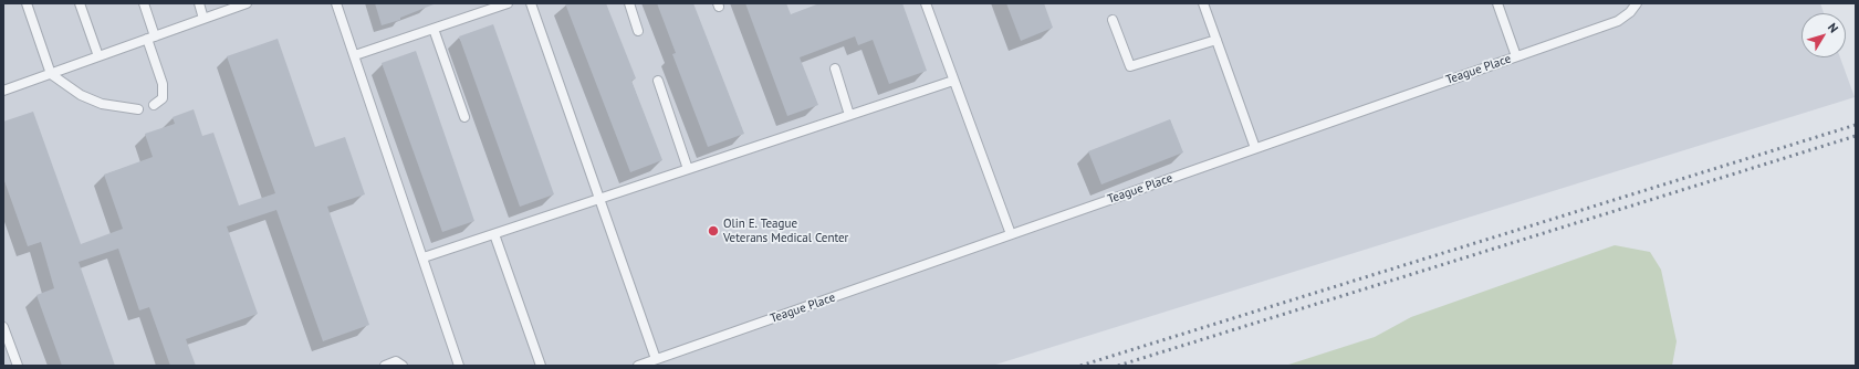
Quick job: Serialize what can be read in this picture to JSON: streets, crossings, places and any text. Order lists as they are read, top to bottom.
{
  "streets": {
    "lane": ["Teague Place"]
  },
  "places": ["Olin E. Teague Veterans Medical Center"],
  "north": "top right"
}
